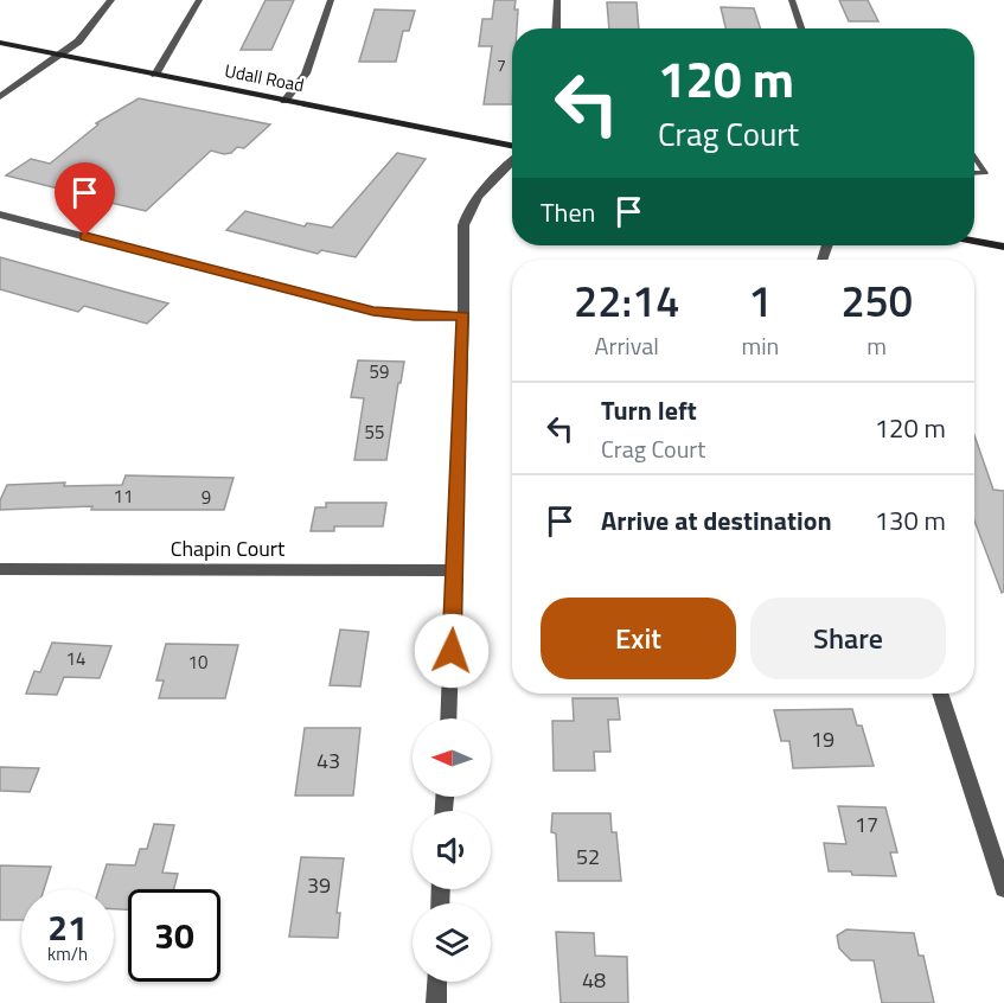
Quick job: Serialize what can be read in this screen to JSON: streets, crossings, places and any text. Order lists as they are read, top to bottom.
{
  "streets": {
    "main road": ["Udall Road"],
    "street": ["Chapin Court"]
  },
  "house_numbers": [
    "7",
    "59",
    "55",
    "11",
    "9",
    "14",
    "10",
    "19",
    "43",
    "17",
    "52",
    "39",
    "48"
  ],
  "north": "left",
  "page": {
    "turn": ["120 m", "Crag Court"],
    "then": "Then",
    "eta": [
      "22:14",
      "Arrival",
      "1",
      "min",
      "250",
      "m"
    ],
    "list": [
      {
        "name": "Turn left",
        "note": "Crag Court",
        "value": "120 m"
      },
      {
        "name": "Arrive at destination",
        "value": "130 m"
      }
    ],
    "buttons": ["Exit", "Share"],
    "speed": "21 km/h",
    "limit": "30"
  }
}
